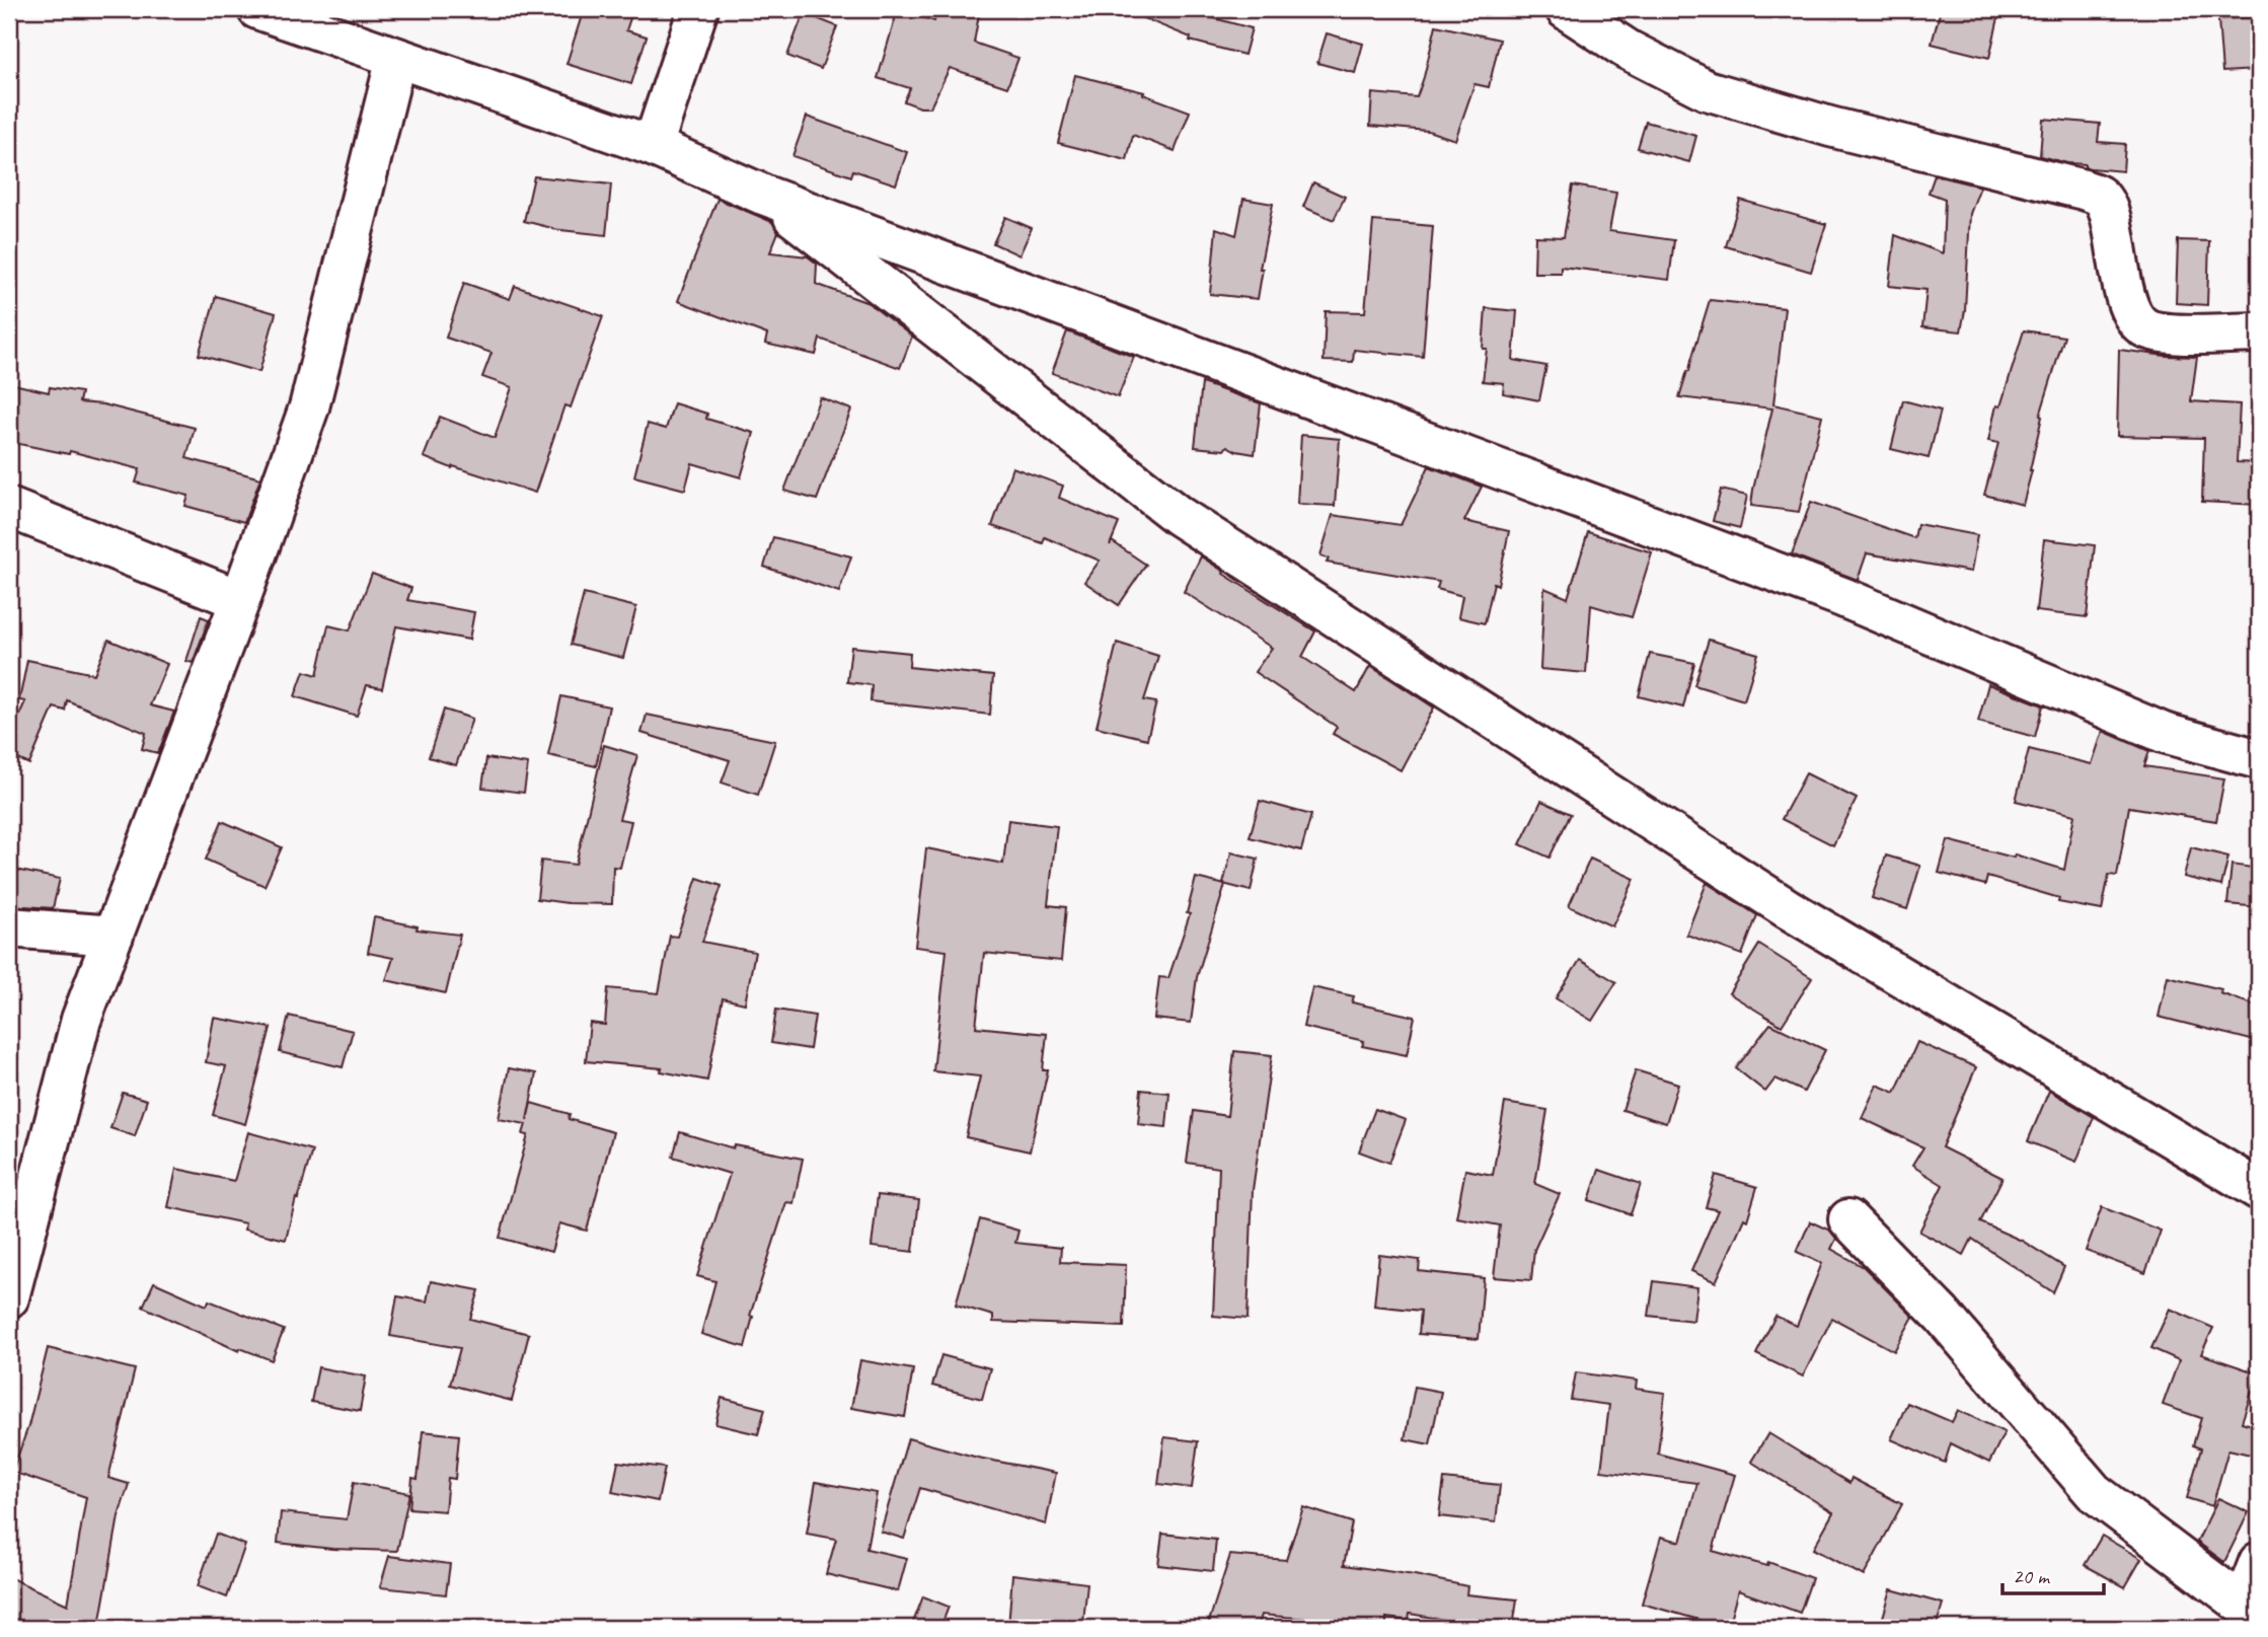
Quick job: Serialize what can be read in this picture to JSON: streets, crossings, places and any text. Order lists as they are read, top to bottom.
{
  "scale_bar": "20 m"
}
